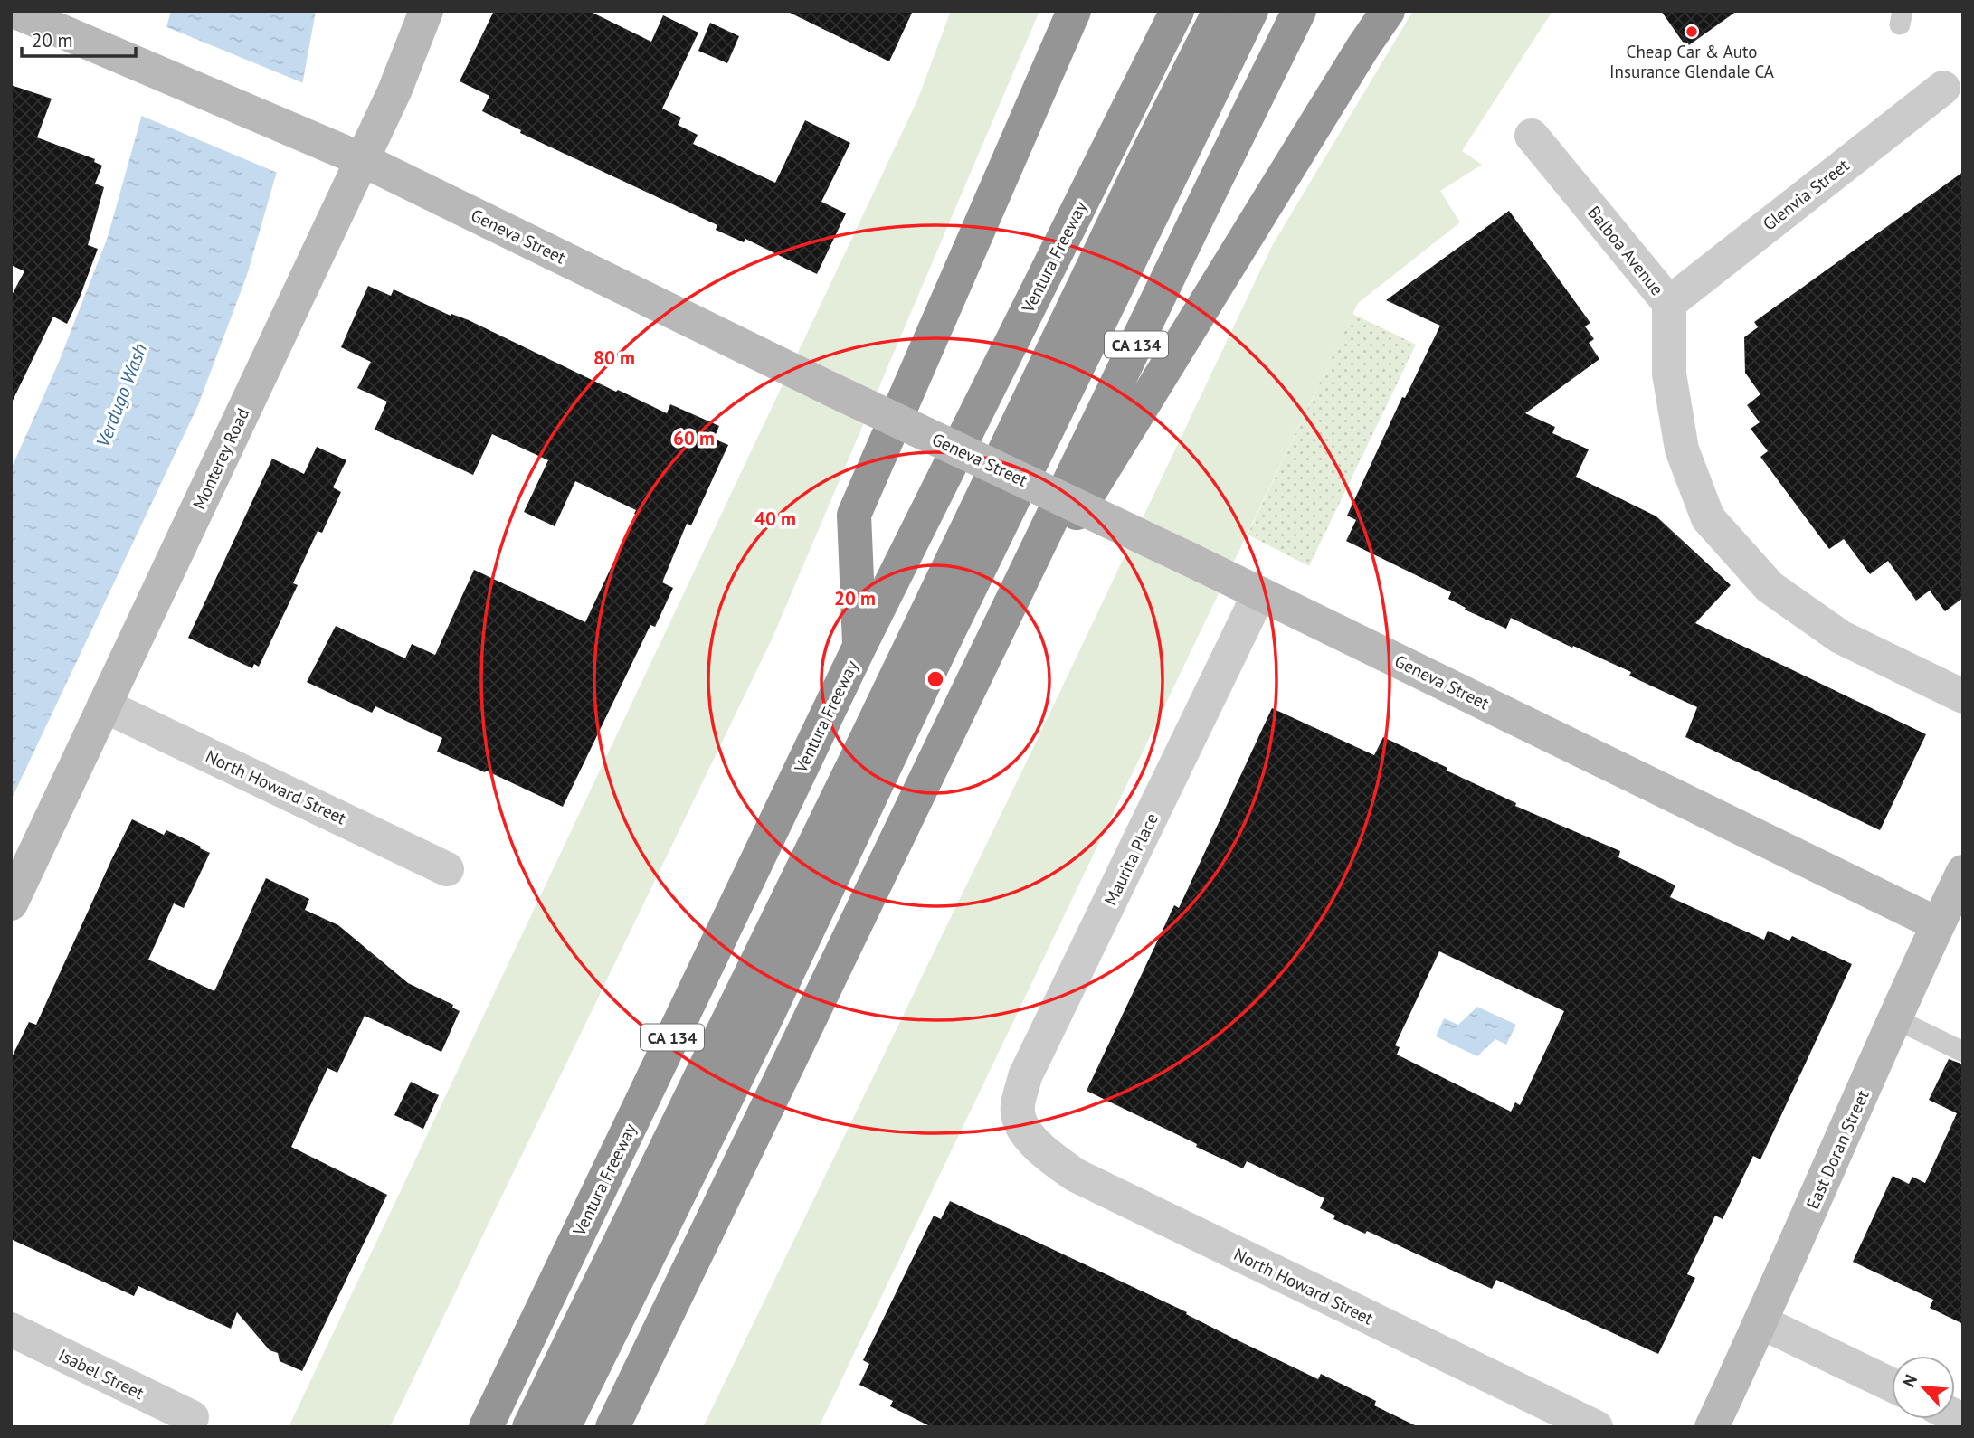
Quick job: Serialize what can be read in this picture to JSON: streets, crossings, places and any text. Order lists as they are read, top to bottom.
{
  "streets": {
    "highway": ["Ventura Freeway", "CA 134"],
    "street": [
      "Glenvia Street",
      "Geneva Street",
      "Balboa Avenue",
      "Monterey Road",
      "North Howard Street",
      "Maurita Place",
      "East Doran Street",
      "Isabel Street"
    ]
  },
  "crossings": [
    ["Glenvia Street", "Balboa Avenue"],
    ["Geneva Street", "Monterey Road"],
    ["Geneva Street", "Maurita Place"],
    ["Geneva Street", "East Doran Street"],
    ["Monterey Road", "North Howard Street"],
    ["North Howard Street", "Maurita Place"]
  ],
  "water": ["Verdugo Wash"],
  "places": ["Cheap Car & Auto Insurance Glendale CA"],
  "scale_bar": "20 m",
  "north": "top left",
  "rings": [
    "80 m",
    "60 m",
    "40 m",
    "20 m"
  ]
}
